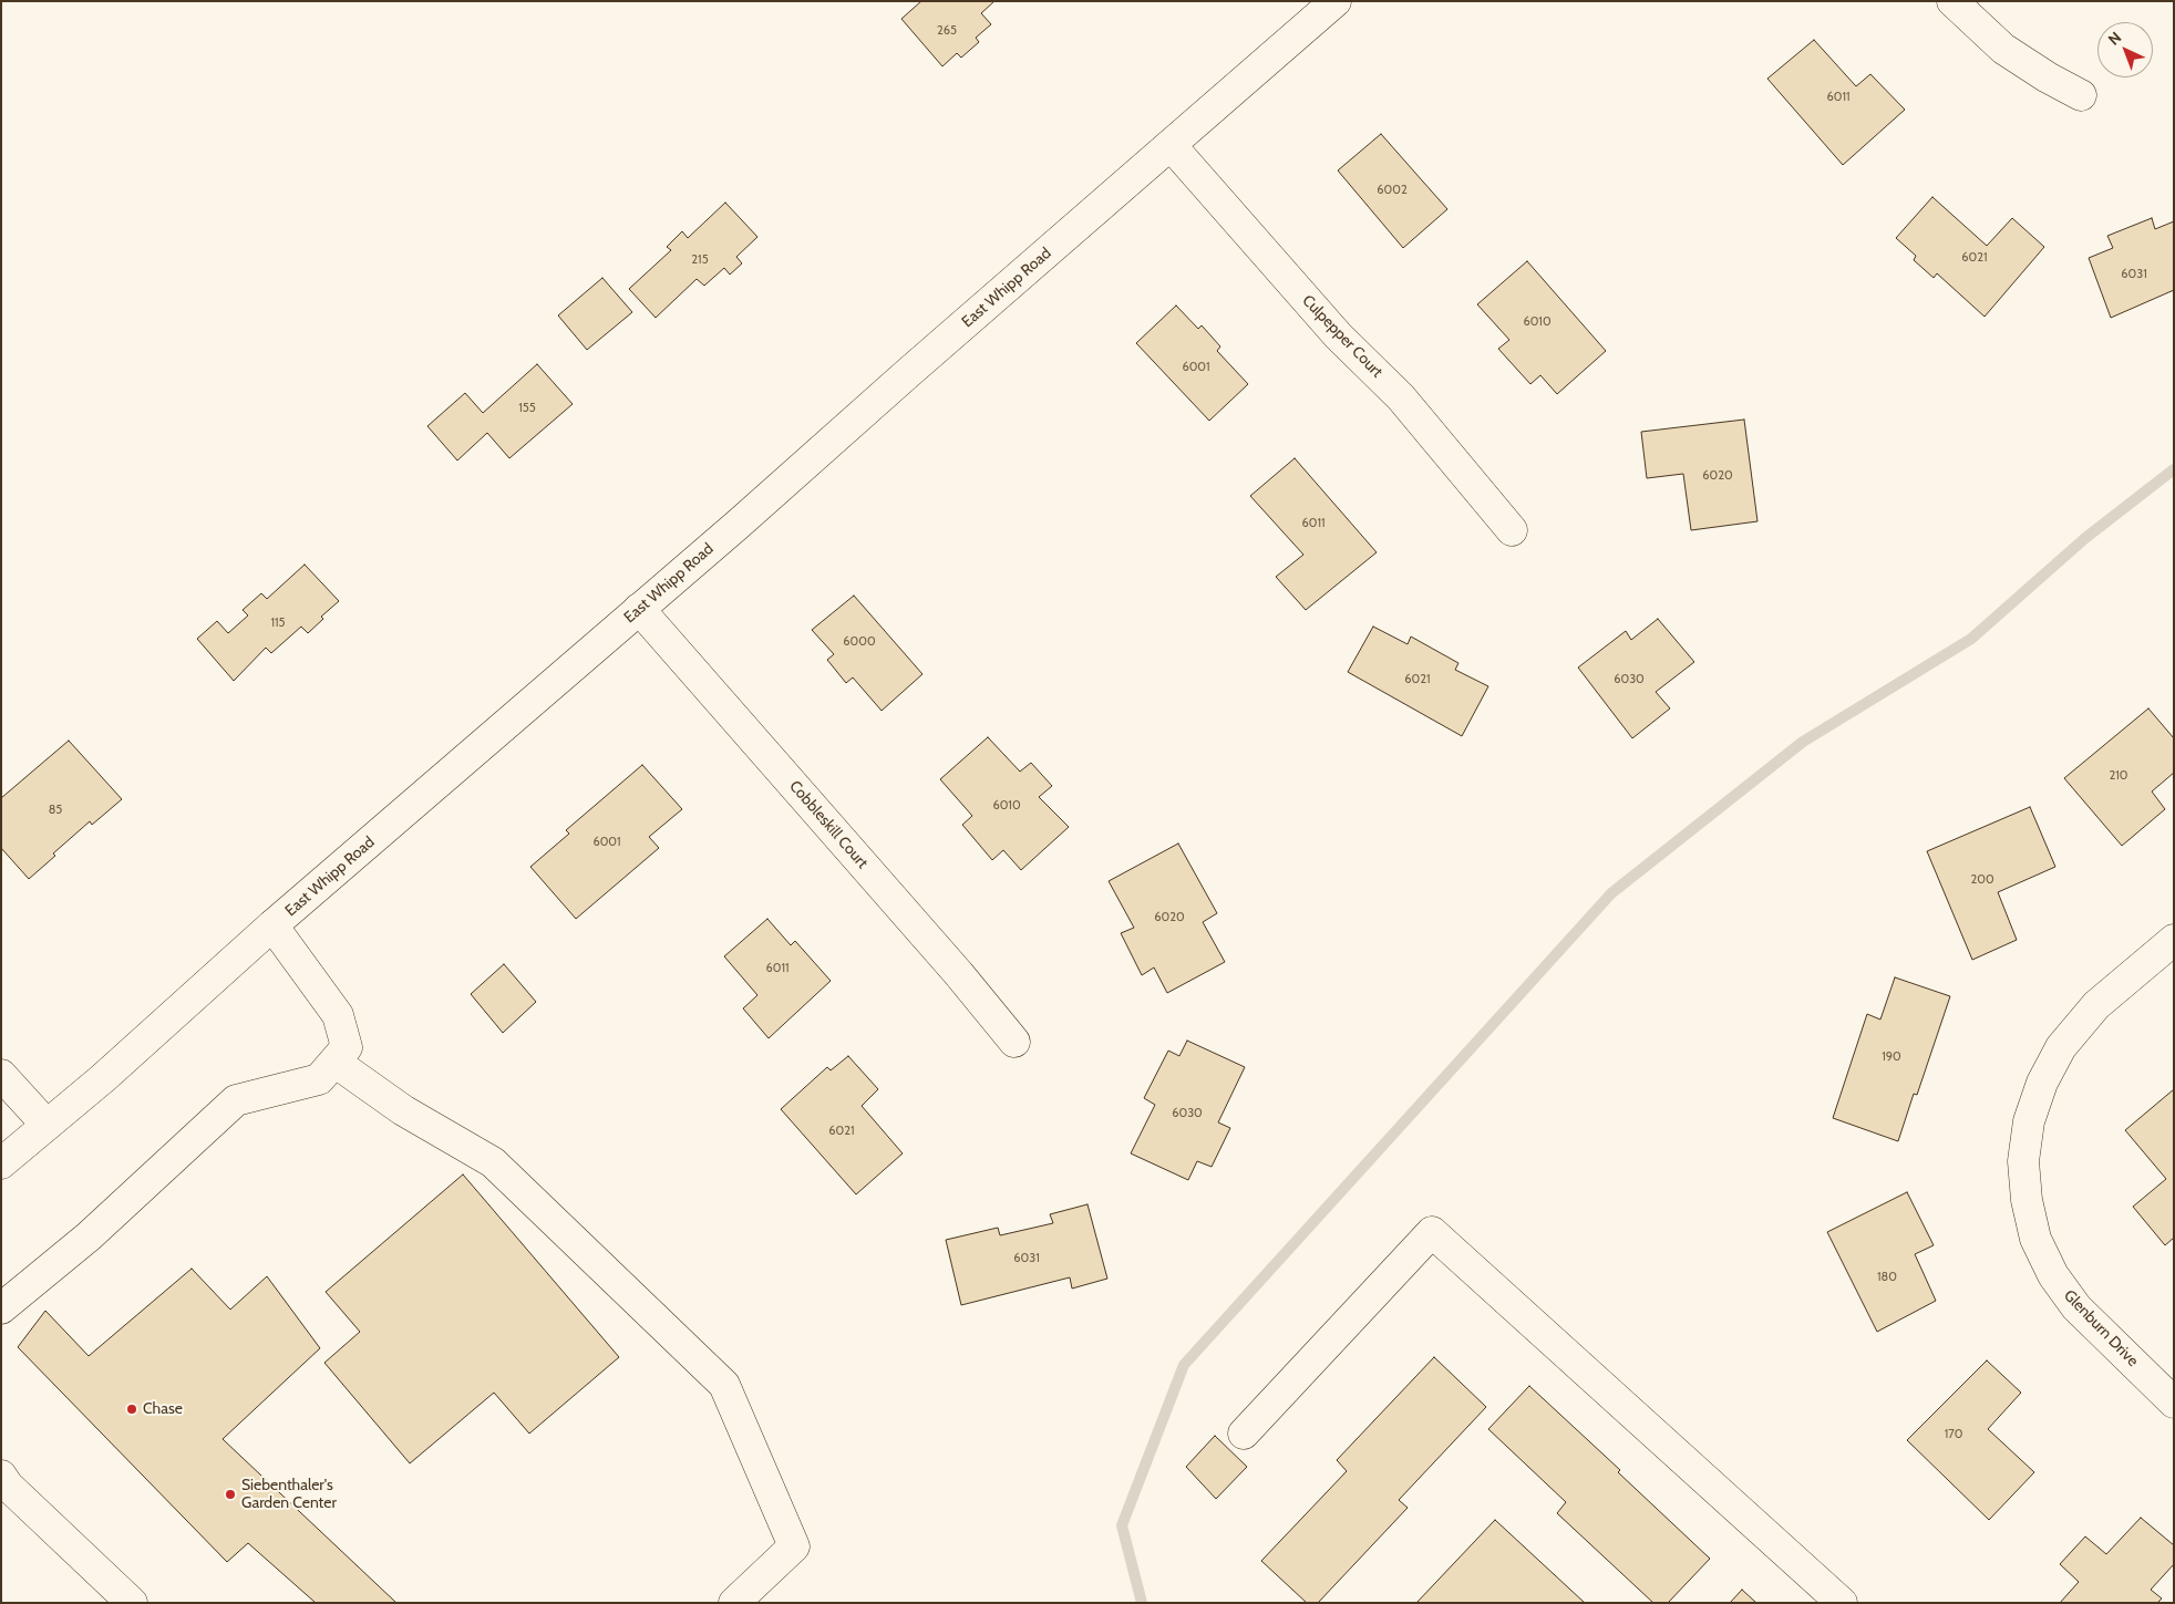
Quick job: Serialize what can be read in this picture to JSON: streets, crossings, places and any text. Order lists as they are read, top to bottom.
{
  "streets": {
    "street": [
      "East Whipp Road",
      "Culpepper Court",
      "Cobbleskill Court",
      "Glenburn Drive"
    ]
  },
  "crossings": [
    ["East Whipp Road", "Culpepper Court"],
    ["East Whipp Road", "Cobbleskill Court"]
  ],
  "places": ["Chase", "Siebenthaler's Garden Center"],
  "house_numbers": [
    "265",
    "6011",
    "6002",
    "6021",
    "215",
    "6031",
    "6010",
    "6001",
    "155",
    "6020",
    "6011",
    "115",
    "6000",
    "6021",
    "6030",
    "210",
    "6010",
    "85",
    "6001",
    "200",
    "6020",
    "6011",
    "190",
    "6030",
    "6021",
    "6031",
    "180",
    "170"
  ],
  "north": "top left"
}
